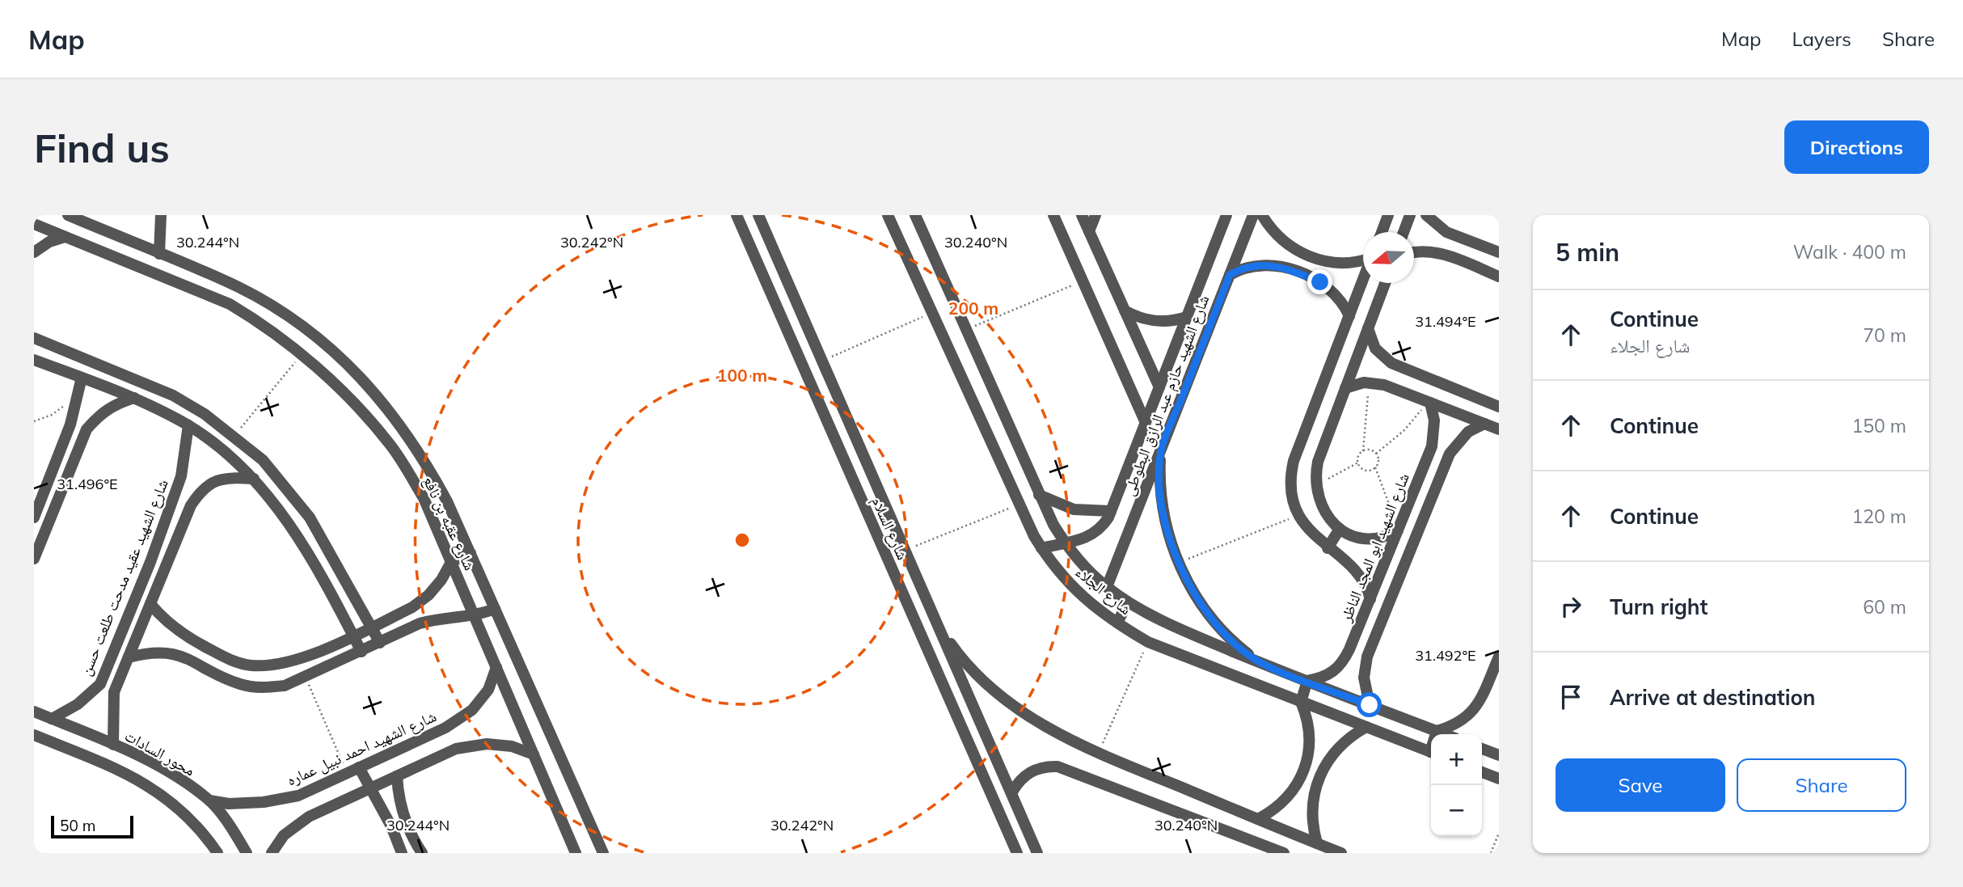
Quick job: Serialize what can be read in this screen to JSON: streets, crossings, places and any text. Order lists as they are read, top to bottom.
{
  "streets": {
    "street": [
      "شارع الشهيد حازم عبد الرازق البطوطى",
      "شارع عقبه بن نافع",
      "شارع السلام",
      "شارع الشهيد ابو المجد الناظر",
      "شارع الشهيد عقيد مدحت طلعت حسن",
      "شارع الجلاء",
      "شارع الشهيد احمد نبيل عماره",
      "محور السادات"
    ]
  },
  "crossings": [
    ["شارع الشهيد حازم عبد الرازق البطوطى", "شارع الجلاء"],
    ["شارع عقبه بن نافع", "شارع الشهيد احمد نبيل عماره"],
    ["شارع الشهيد ابو المجد الناظر", "شارع الجلاء"],
    ["شارع الشهيد عقيد مدحت طلعت حسن", "محور السادات"],
    ["شارع الشهيد احمد نبيل عماره", "محور السادات"]
  ],
  "scale_bar": "50 m",
  "north": "left",
  "page": {
    "header": "Map",
    "nav": ["Map", "Layers", "Share"],
    "buttons": [
      "Directions",
      ["Save", "Share"]
    ],
    "title": "Find us",
    "heading": ["5 min", "Walk · 400 m"],
    "list": [
      ["Continue", "شارع الجلاء", "70 m"],
      ["Continue", "150 m"],
      ["Continue", "120 m"],
      ["Turn right", "60 m"],
      "Arrive at destination"
    ],
    "map_buttons": ["+", "−"],
    "scale": "50 m"
  },
  "coordinates": [
    "30.244°N",
    "30.242°N",
    "30.240°N",
    "31.494°E",
    "31.496°E",
    "31.492°E"
  ],
  "rings": ["200 m", "100 m"]
}
